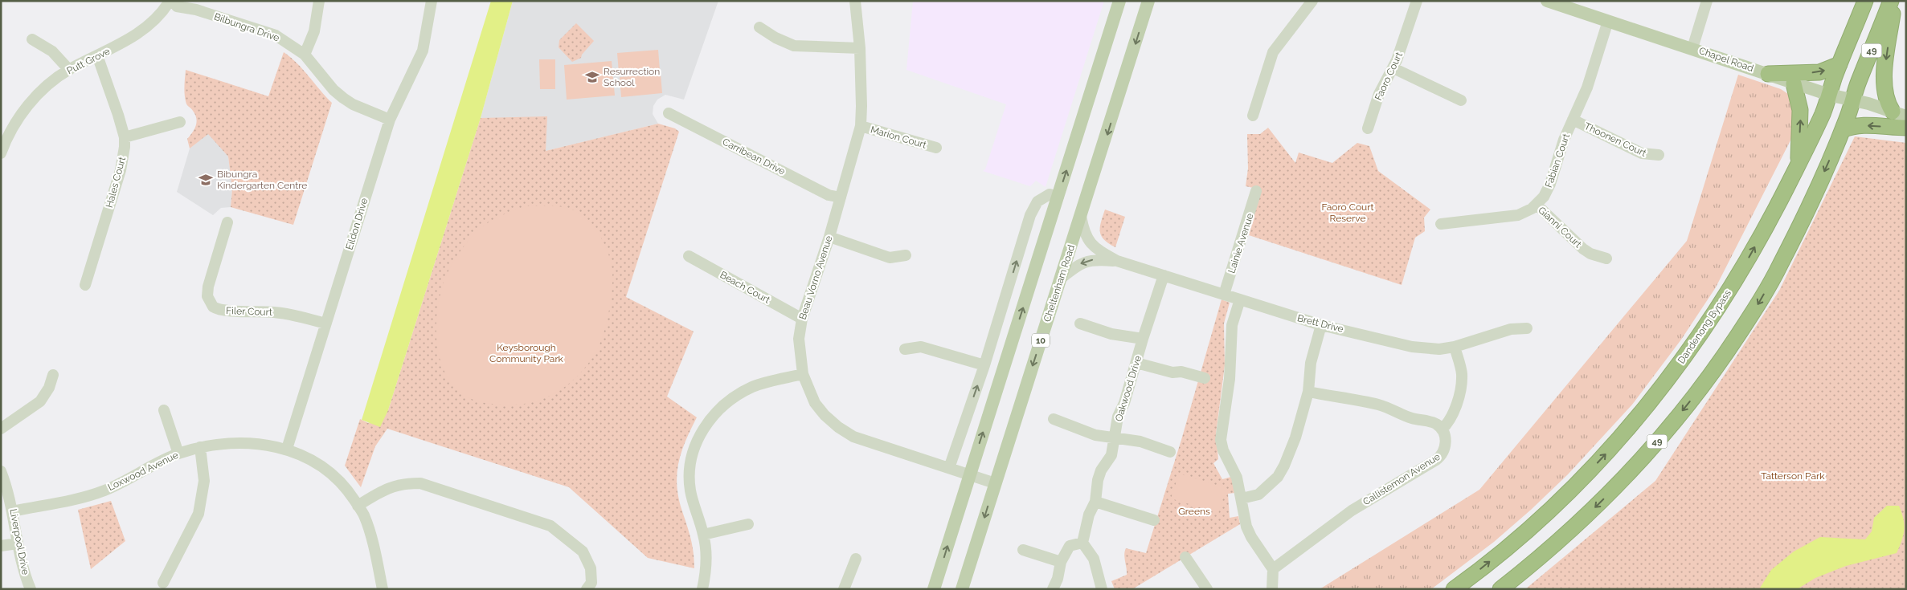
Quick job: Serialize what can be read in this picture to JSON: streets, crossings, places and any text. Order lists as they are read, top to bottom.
{
  "streets": {
    "highway": ["49", "Dandenong Bypass"],
    "main road": ["Chapel Road", "Cheltenham Road", "10"],
    "street": [
      "Bilbungra Drive",
      "Putt Grove",
      "Faoro Court",
      "Marion Court",
      "Thoonen Court",
      "Carribean Drive",
      "Fabian Court",
      "Hales Court",
      "Eildon Drive",
      "Gianni Court",
      "Lainie Avenue",
      "Beau Vorno Avenue",
      "Beach Court",
      "Filer Court",
      "Brett Drive",
      "Oakwood Drive",
      "Loxwood Avenue",
      "Callistemon Avenue",
      "Liverpool Drive"
    ]
  },
  "crossings": [
    ["Bilbungra Drive", "Putt Grove"],
    ["Bilbungra Drive", "Eildon Drive"],
    ["49", "Chapel Road"],
    ["Chapel Road", "Fabian Court"],
    ["Chapel Road", "Dandenong Bypass"],
    ["Putt Grove", "Hales Court"],
    ["Marion Court", "Beau Vorno Avenue"],
    ["Thoonen Court", "Fabian Court"],
    ["Carribean Drive", "Beau Vorno Avenue"],
    ["Fabian Court", "Gianni Court"],
    ["Eildon Drive", "Filer Court"],
    ["Eildon Drive", "Loxwood Avenue"],
    ["Lainie Avenue", "Brett Drive"],
    ["Beau Vorno Avenue", "Cheltenham Road"],
    ["Beau Vorno Avenue", "Beach Court"],
    ["Cheltenham Road", "Brett Drive"],
    ["Brett Drive", "Oakwood Drive"],
    ["Loxwood Avenue", "Liverpool Drive"]
  ],
  "parks": [
    "Faoro Court Reserve",
    "Keysborough Community Park",
    "Tatterson Park",
    "Greens"
  ],
  "places": {
    "school or university": ["Resurrection School", "Bibungra Kindergarten Centre"]
  }
}
